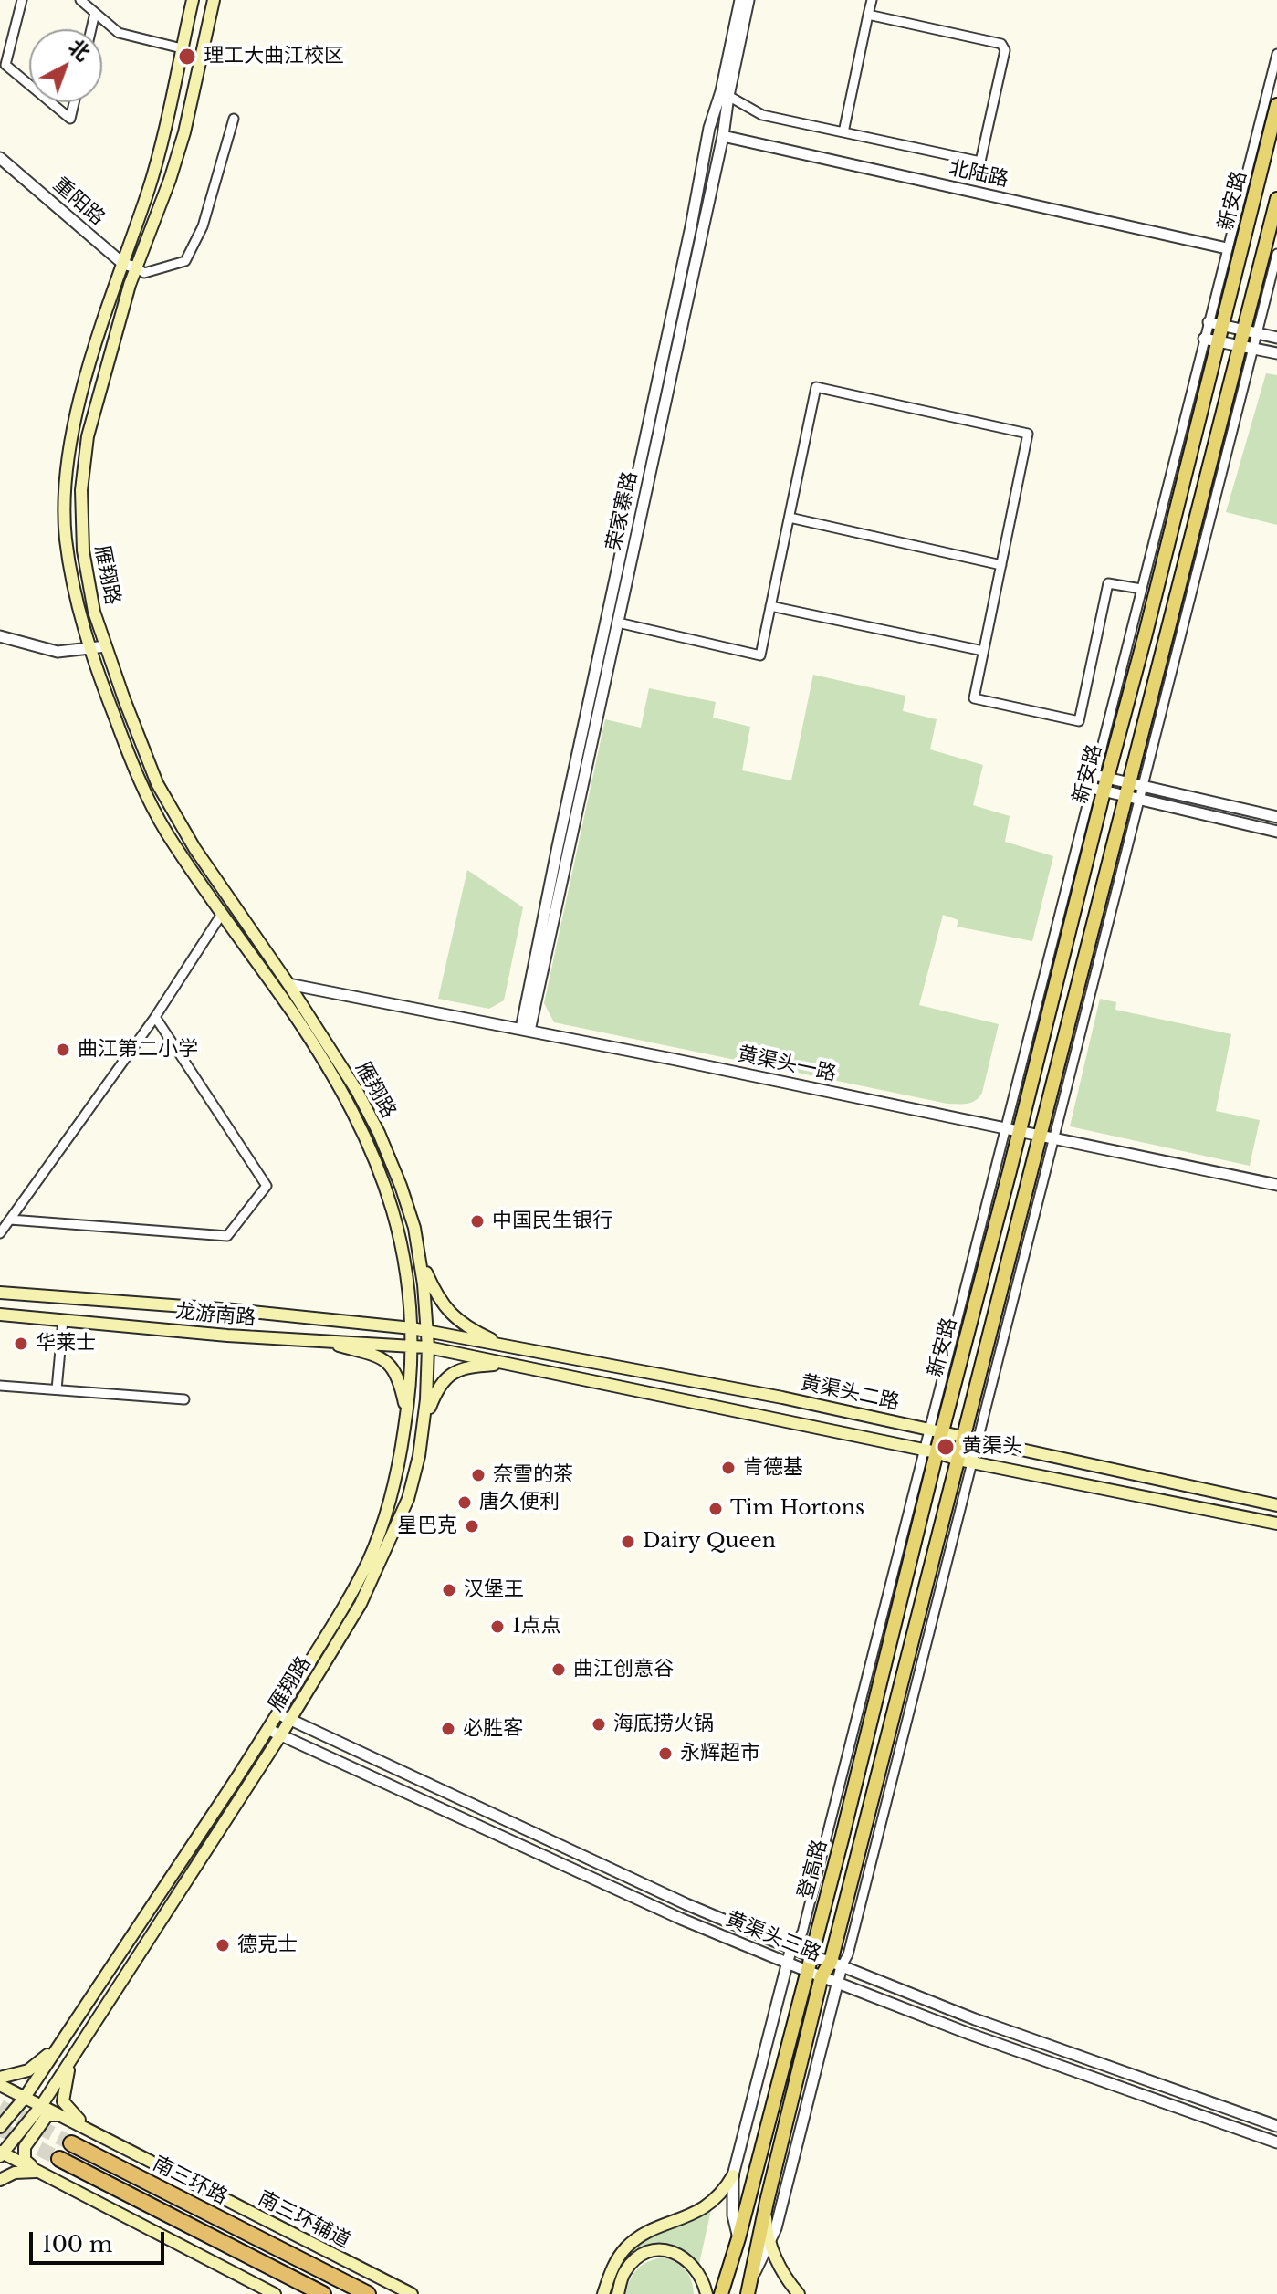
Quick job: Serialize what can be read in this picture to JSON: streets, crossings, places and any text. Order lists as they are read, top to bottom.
{
  "streets": {
    "highway": ["南三环路"],
    "main road": [
      "新安路",
      "雁翔路",
      "龙游南路",
      "黄渠头二路",
      "登高路",
      "南三环辅道"
    ],
    "street": [
      "北陆路",
      "重阳路",
      "荣家寨路",
      "黄渠头一路",
      "黄渠头三路"
    ]
  },
  "crossings": [
    ["北陆路", "荣家寨路"],
    ["新安路", "黄渠头一路"],
    ["新安路", "黄渠头二路"],
    ["新安路", "登高路"],
    ["重阳路", "雁翔路"],
    ["荣家寨路", "黄渠头一路"],
    ["雁翔路", "黄渠头一路"],
    ["雁翔路", "龙游南路"],
    ["雁翔路", "黄渠头二路"],
    ["雁翔路", "黄渠头三路"],
    ["雁翔路", "南三环辅道"],
    ["龙游南路", "黄渠头二路"],
    ["黄渠头二路", "登高路"],
    ["登高路", "黄渠头三路"]
  ],
  "places": [
    "理工大曲江校区",
    "曲江第二小学",
    "中国民生银行",
    "华莱士",
    "黄渠头",
    "肯德基",
    "奈雪的茶",
    "唐久便利",
    "Tim Hortons",
    "星巴克",
    "Dairy Queen",
    "汉堡王",
    "1点点",
    "曲江创意谷",
    "海底捞火锅",
    "必胜客",
    "永辉超市",
    "德克士"
  ],
  "scale_bar": "100 m",
  "north": "top right"
}
